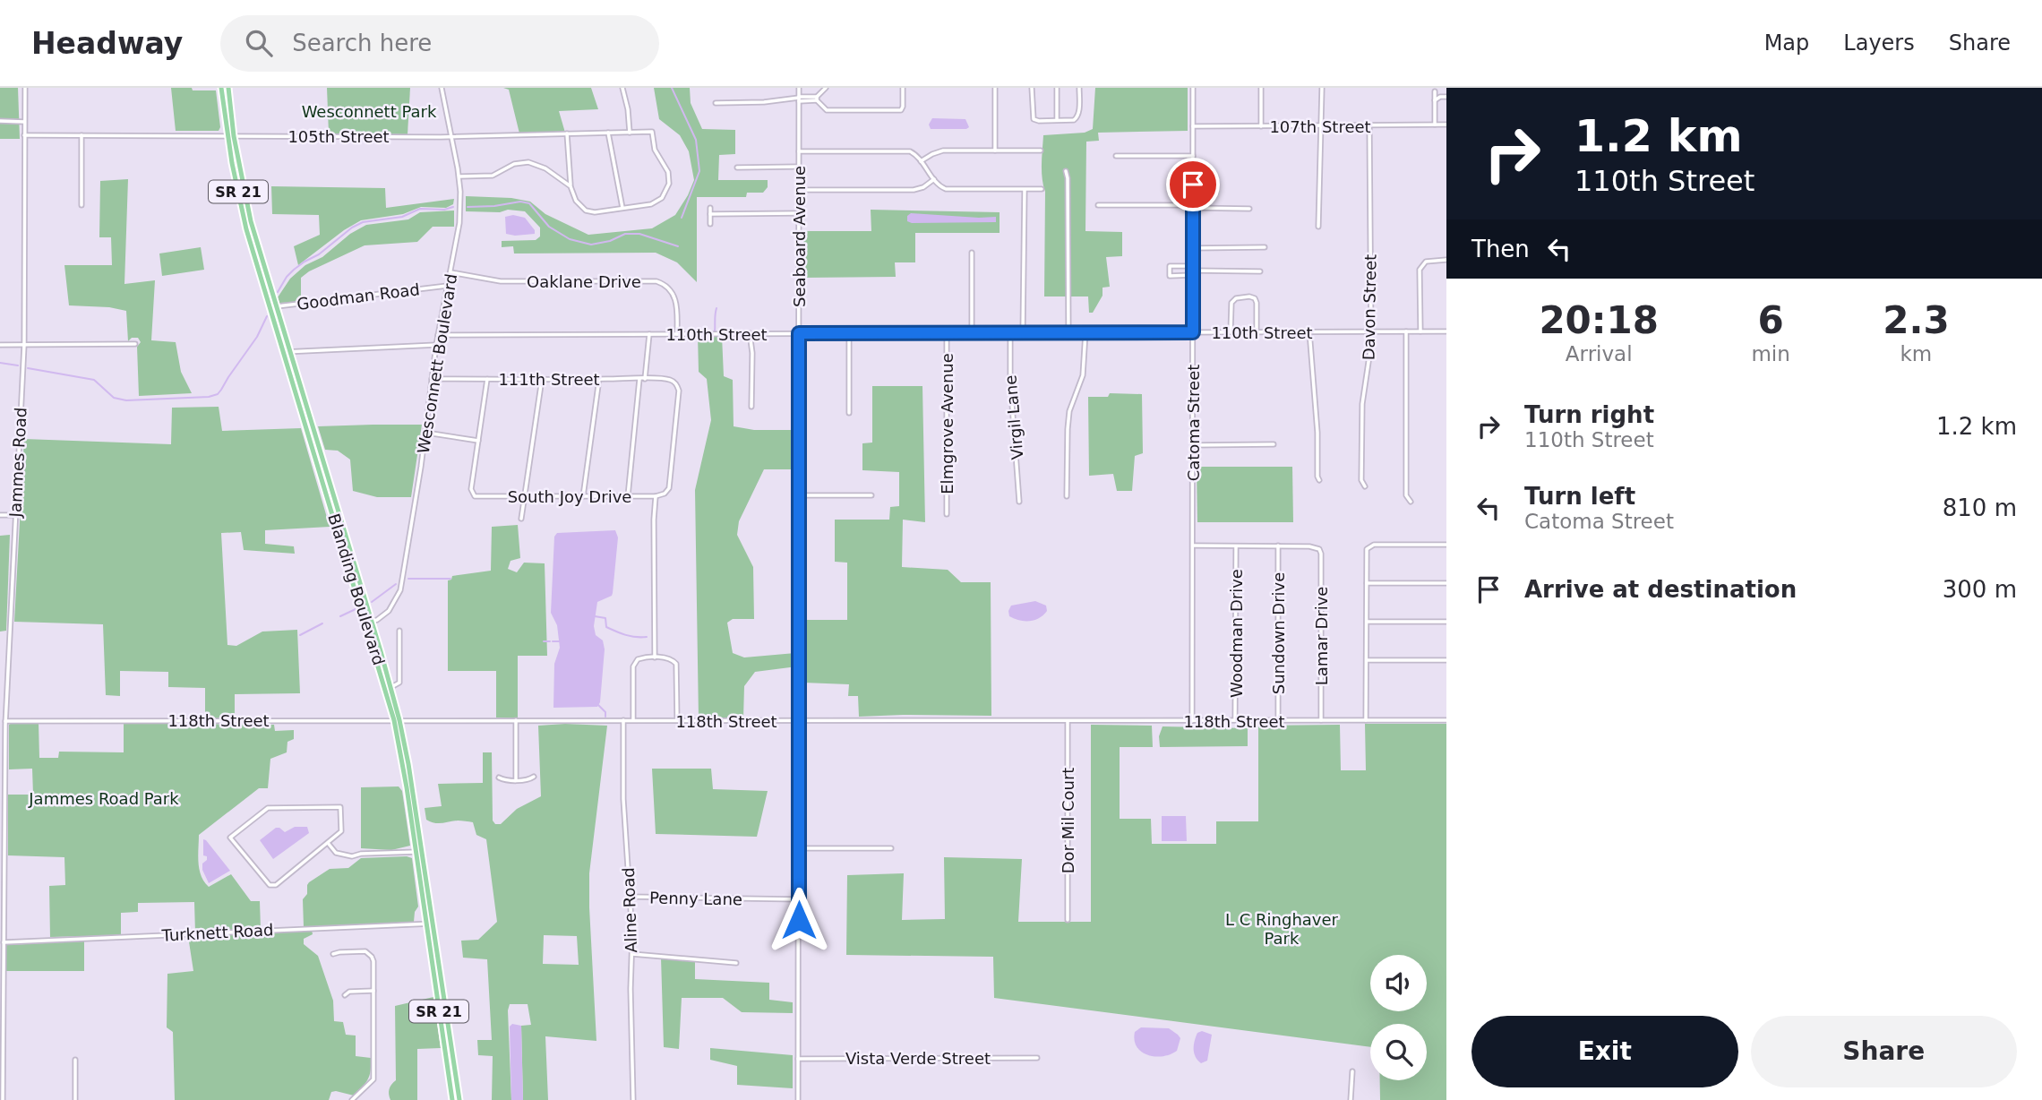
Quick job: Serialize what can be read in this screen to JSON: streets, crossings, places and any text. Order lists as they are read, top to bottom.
{
  "streets": {
    "main road": ["SR 21", "Blanding Boulevard"],
    "street": [
      "107th Street",
      "105th Street",
      "Seaboard Avenue",
      "Oaklane Drive",
      "Goodman Road",
      "Davon Street",
      "110th Street",
      "Wesconnett Boulevard",
      "111th Street",
      "Virgil Lane",
      "Catoma Street",
      "Elmgrove Avenue",
      "Jammes Road",
      "South Joy Drive",
      "Woodman Drive",
      "Sundown Drive",
      "Lamar Drive",
      "118th Street",
      "Dor Mil Court",
      "Penny Lane",
      "Aline Road",
      "Turknett Road",
      "Vista Verde Street"
    ]
  },
  "crossings": [
    ["107th Street", "Davon Street"],
    ["107th Street", "Catoma Street"],
    ["105th Street", "Wesconnett Boulevard"],
    ["105th Street", "Jammes Road"],
    ["105th Street", "Blanding Boulevard"],
    ["Seaboard Avenue", "110th Street"],
    ["Seaboard Avenue", "118th Street"],
    ["Seaboard Avenue", "Penny Lane"],
    ["Seaboard Avenue", "Vista Verde Street"],
    ["Oaklane Drive", "110th Street"],
    ["Oaklane Drive", "Wesconnett Boulevard"],
    ["Goodman Road", "Wesconnett Boulevard"],
    ["Goodman Road", "Blanding Boulevard"],
    ["Davon Street", "110th Street"],
    ["110th Street", "Wesconnett Boulevard"],
    ["110th Street", "Virgil Lane"],
    ["110th Street", "Catoma Street"],
    ["110th Street", "Elmgrove Avenue"],
    ["Wesconnett Boulevard", "111th Street"],
    ["Wesconnett Boulevard", "Blanding Boulevard"],
    ["111th Street", "South Joy Drive"],
    ["Catoma Street", "118th Street"],
    ["Jammes Road", "118th Street"],
    ["Jammes Road", "Turknett Road"],
    ["Blanding Boulevard", "118th Street"],
    ["Blanding Boulevard", "Turknett Road"],
    ["Woodman Drive", "118th Street"],
    ["Sundown Drive", "Lamar Drive"],
    ["Sundown Drive", "118th Street"],
    ["Lamar Drive", "118th Street"],
    ["118th Street", "Dor Mil Court"],
    ["118th Street", "Aline Road"],
    ["Penny Lane", "Aline Road"]
  ],
  "parks": ["Wesconnett Park", "Jammes Road Park", "L C Ringhaver Park"],
  "page": {
    "header": "Headway",
    "search": "Search here",
    "nav": ["Map", "Layers", "Share"],
    "turn": ["1.2 km", "110th Street"],
    "then": "Then",
    "eta": [
      "20:18",
      "Arrival",
      "6",
      "min",
      "2.3",
      "km"
    ],
    "list": [
      {
        "name": "Turn right",
        "note": "110th Street",
        "value": "1.2 km"
      },
      {
        "name": "Turn left",
        "note": "Catoma Street",
        "value": "810 m"
      },
      {
        "name": "Arrive at destination",
        "value": "300 m"
      }
    ],
    "buttons": ["Exit", "Share"]
  }
}
